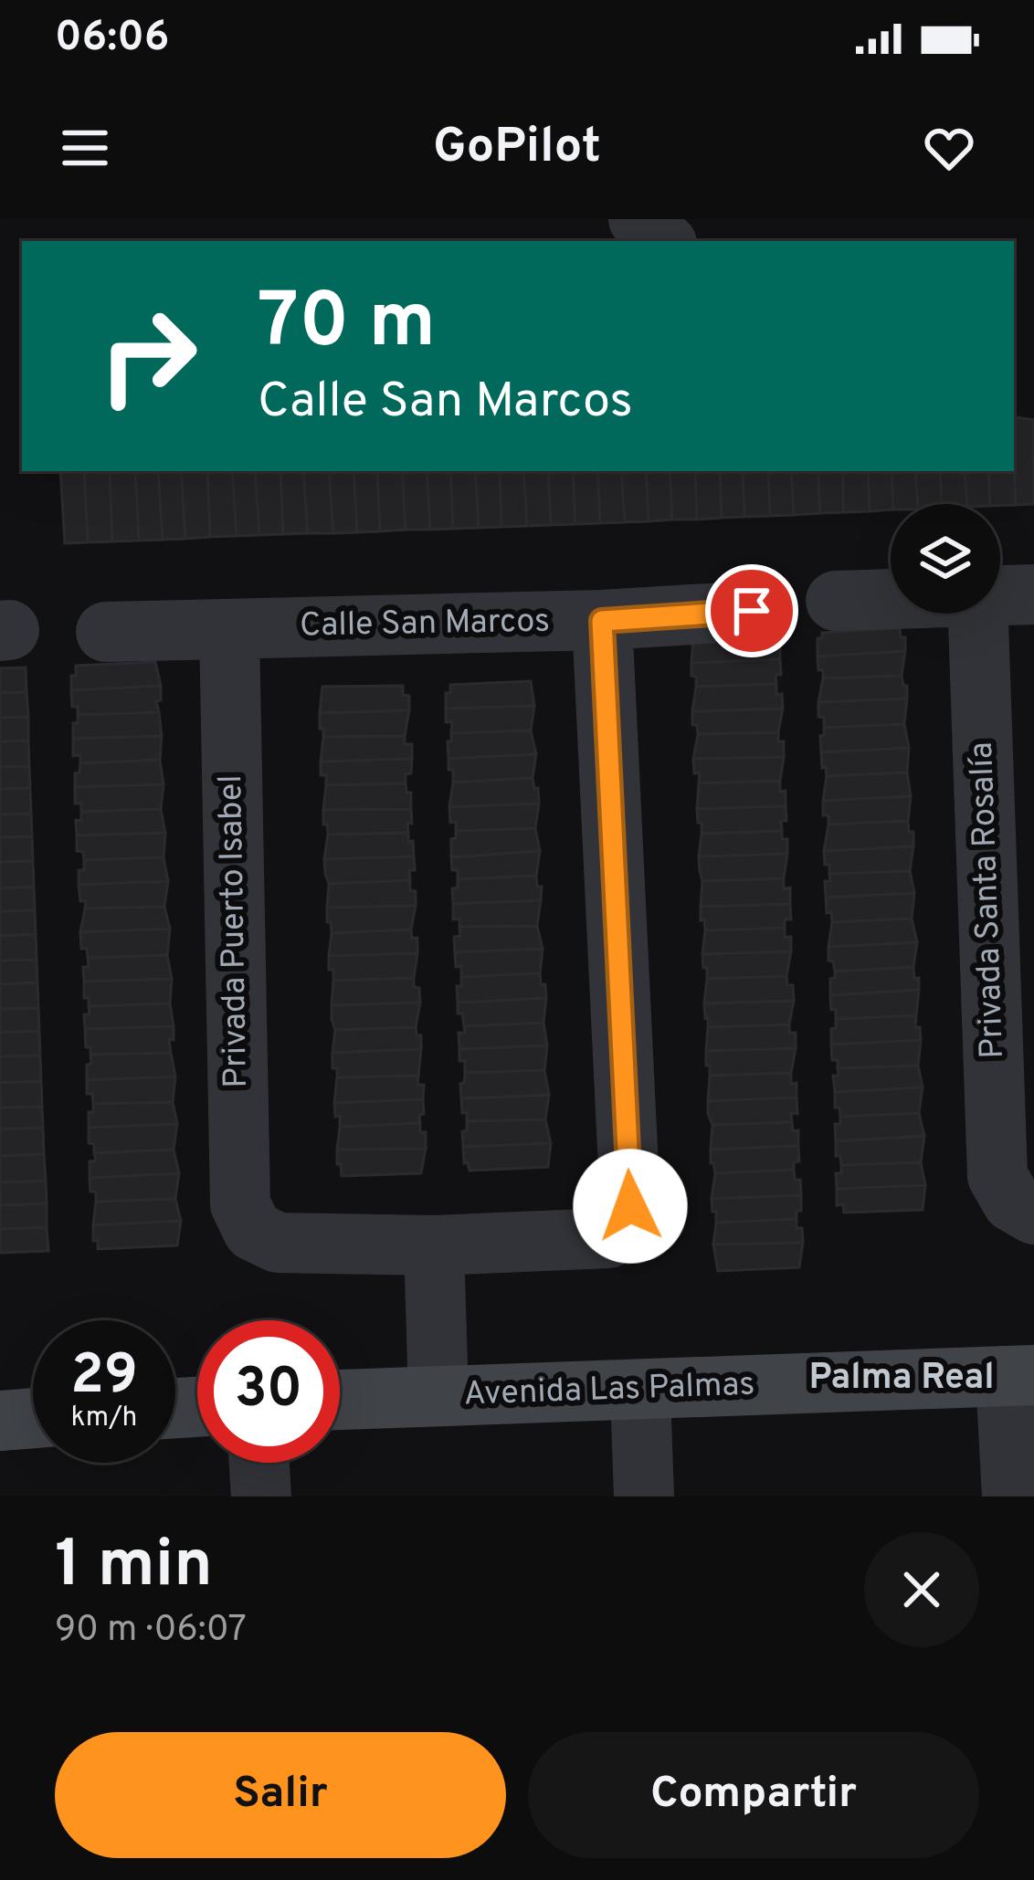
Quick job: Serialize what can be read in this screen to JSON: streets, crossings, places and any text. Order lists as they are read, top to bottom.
{
  "streets": {
    "main road": ["Avenida Las Palmas"],
    "street": ["Calle San Marcos", "Privada Santa Rosalía", "Privada Puerto Isabel"]
  },
  "crossings": [
    ["Calle San Marcos", "Privada Puerto Isabel"]
  ],
  "districts": ["Palma Real"],
  "page": {
    "status": "06:06",
    "header": "GoPilot",
    "turn": ["70 m", "Calle San Marcos"],
    "speed": "29 km/h",
    "limit": "30",
    "heading": ["1 min", "90 m · 06:07"],
    "buttons": ["Salir", "Compartir"]
  }
}
